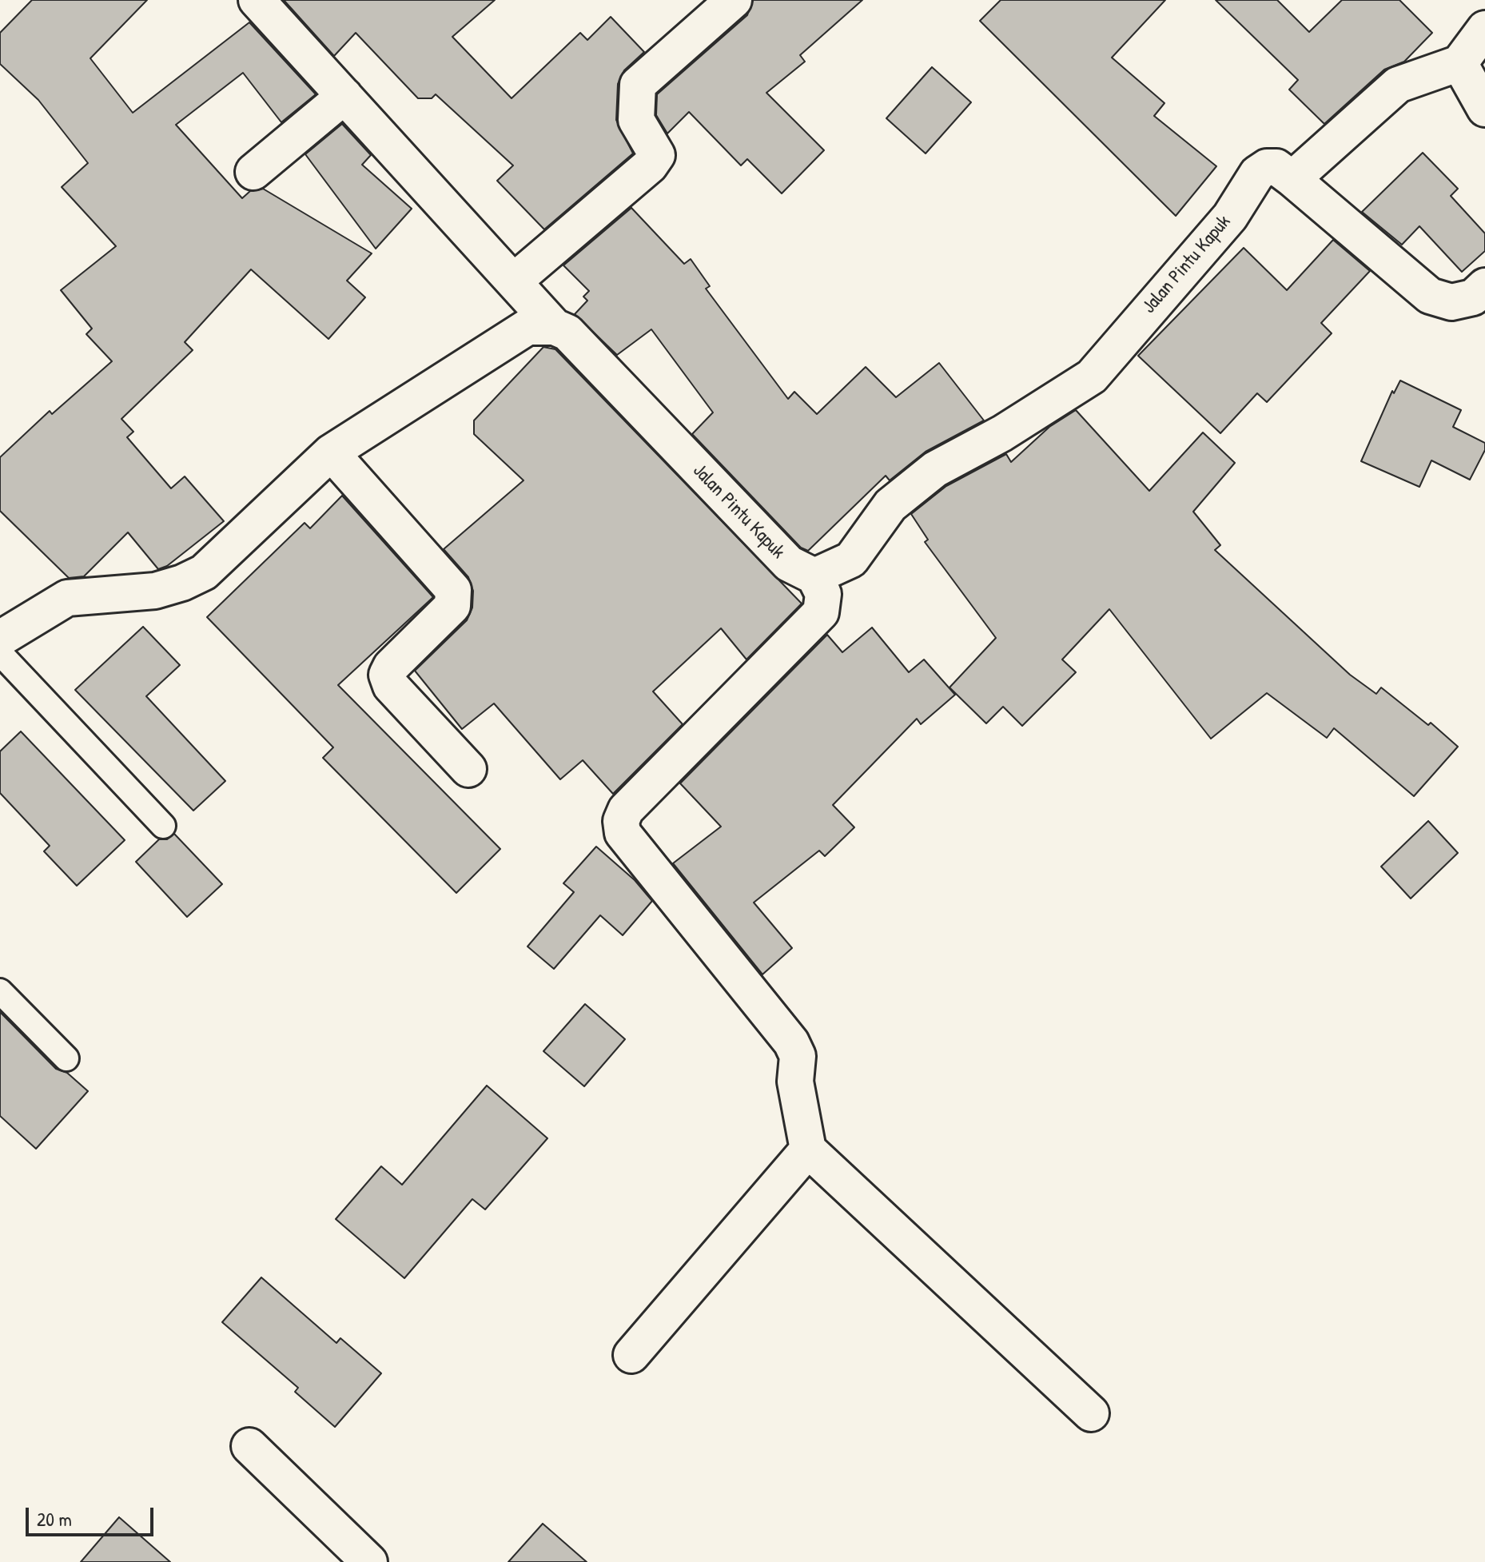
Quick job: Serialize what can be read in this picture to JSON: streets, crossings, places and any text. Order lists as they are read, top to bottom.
{
  "streets": {
    "street": ["Jalan Pintu Kapuk"]
  },
  "scale_bar": "20 m"
}
